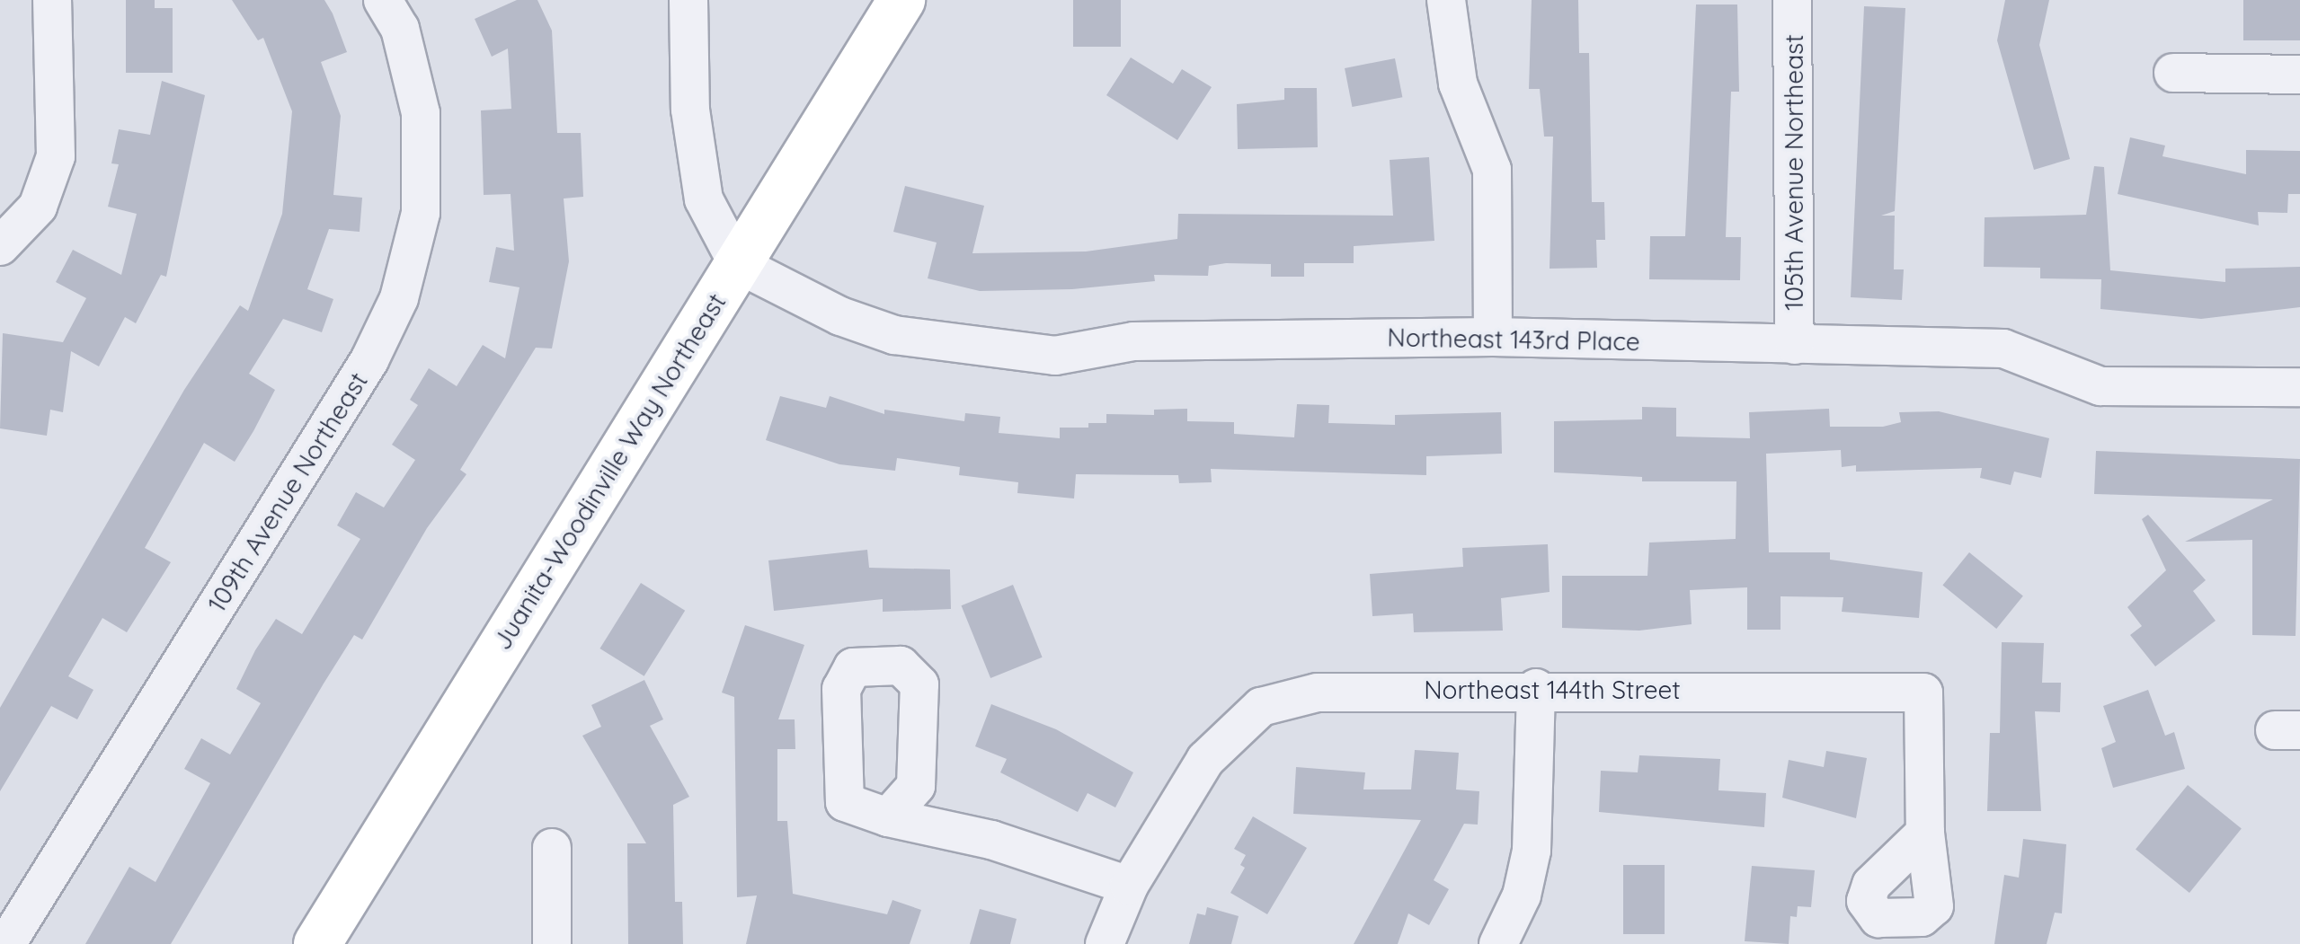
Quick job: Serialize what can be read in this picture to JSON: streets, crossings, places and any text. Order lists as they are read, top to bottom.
{
  "streets": {
    "main road": ["Juanita-Woodinville Way Northeast"],
    "street": [
      "105th Avenue Northeast",
      "Northeast 143rd Place",
      "109th Avenue Northeast",
      "Northeast 144th Street"
    ]
  },
  "crossings": [
    ["105th Avenue Northeast", "Northeast 143rd Place"],
    ["Northeast 143rd Place", "Juanita-Woodinville Way Northeast"]
  ]
}
